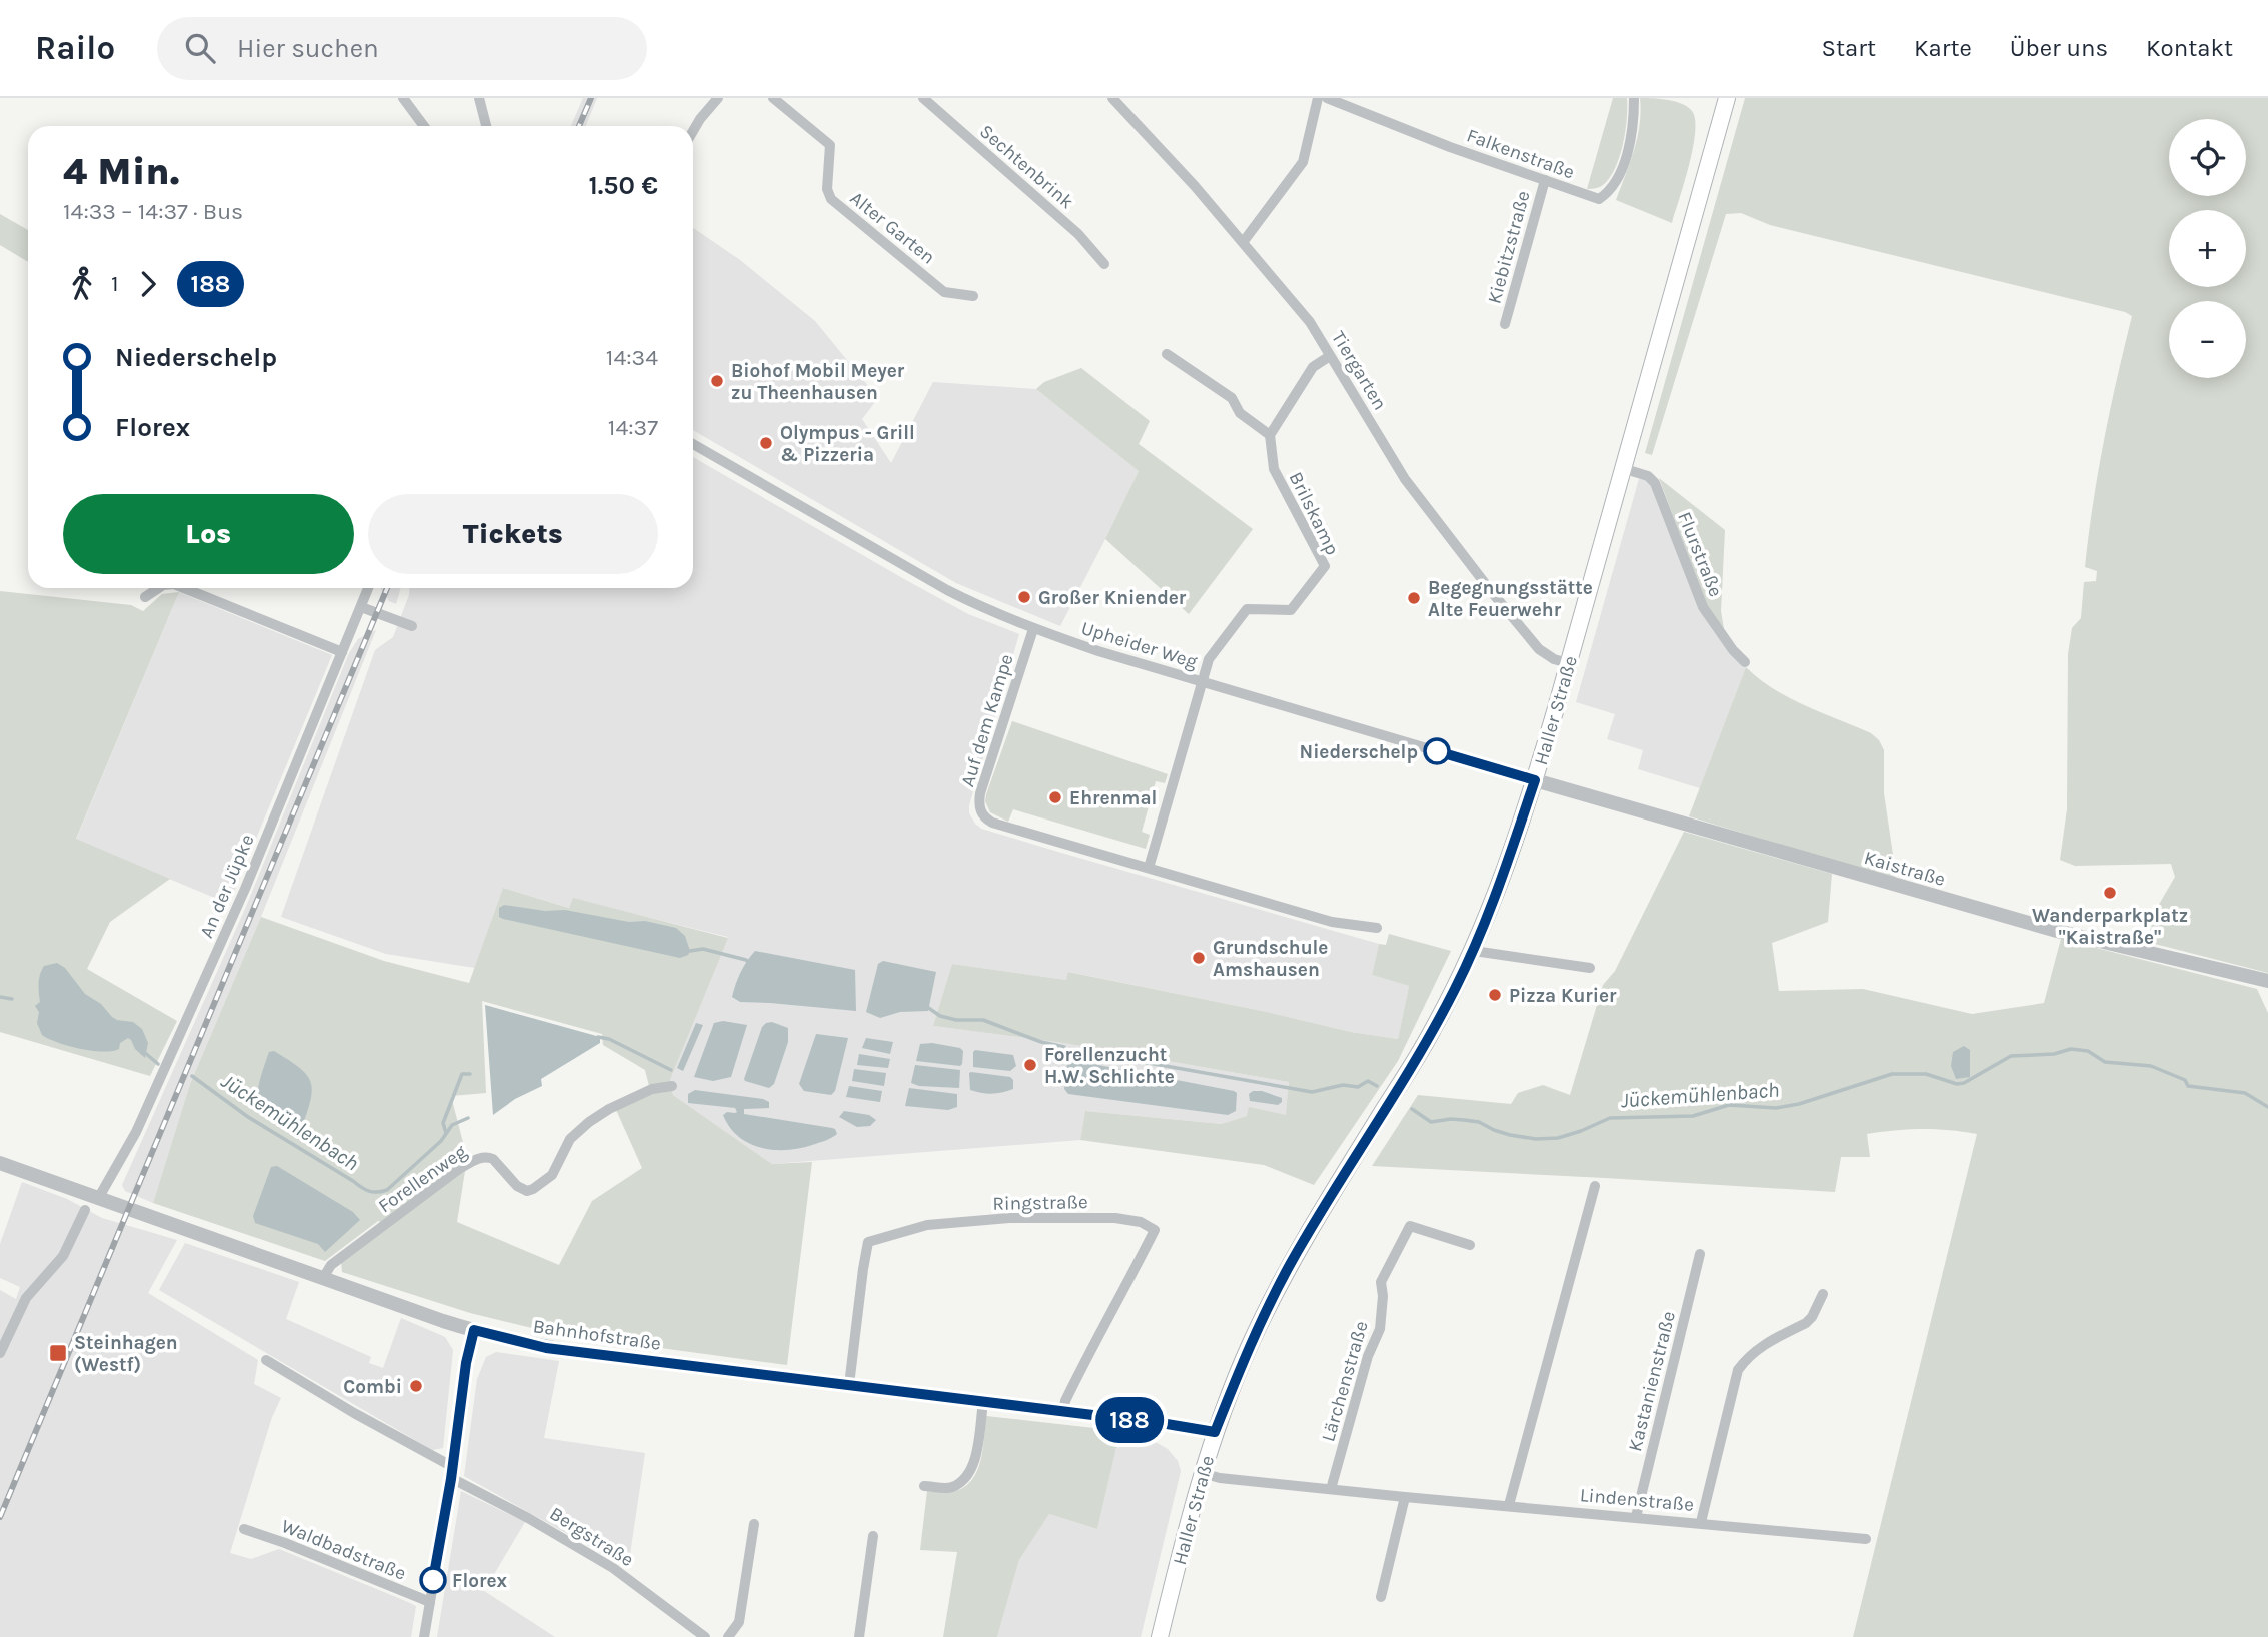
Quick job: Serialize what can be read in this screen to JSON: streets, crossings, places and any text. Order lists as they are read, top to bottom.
{
  "streets": {
    "main road": ["Haller Straße"],
    "street": [
      "Falkenstraße",
      "Sechtenbrink",
      "Alter Garten",
      "Kiebitzstraße",
      "Tiergarten",
      "Brilskamp",
      "Flurstraße",
      "Upheider Weg",
      "Auf dem Kampe",
      "Kaistraße",
      "An der Jüpke",
      "Forellenweg",
      "Ringstraße",
      "Bahnhofstraße",
      "Lärchenstraße",
      "Kastanienstraße",
      "Lindenstraße",
      "Bergstraße",
      "Waldbadstraße"
    ]
  },
  "crossings": [
    ["Falkenstraße", "Kiebitzstraße"],
    ["Tiergarten", "Haller Straße"],
    ["Brilskamp", "Upheider Weg"],
    ["Flurstraße", "Haller Straße"],
    ["Upheider Weg", "Haller Straße"],
    ["Upheider Weg", "Auf dem Kampe"],
    ["Upheider Weg", "Kaistraße"],
    ["Haller Straße", "Kaistraße"],
    ["Haller Straße", "Bahnhofstraße"],
    ["Haller Straße", "Lindenstraße"],
    ["An der Jüpke", "Bahnhofstraße"],
    ["Forellenweg", "Bahnhofstraße"],
    ["Ringstraße", "Bahnhofstraße"],
    ["Bahnhofstraße", "Waldbadstraße"],
    ["Lärchenstraße", "Lindenstraße"],
    ["Kastanienstraße", "Lindenstraße"],
    ["Bergstraße", "Waldbadstraße"]
  ],
  "water": ["Jückemühlenbach"],
  "places": {
    "other": [
      "Biohof Mobil Meyer zu Theenhausen",
      "Olympus - Grill & Pizzeria",
      "Großer Kniender",
      "Begegnungsstätte Alte Feuerwehr",
      "Niederschelp",
      "Ehrenmal",
      "Wanderparkplatz \"Kaistraße\"",
      "Grundschule Amshausen",
      "Pizza Kurier",
      "Forellenzucht H.W. Schlichte",
      "Combi",
      "Florex"
    ],
    "transit": ["Steinhagen (Westf)"]
  },
  "lines": ["bus line 188"],
  "page": {
    "header": "Railo",
    "search": "Hier suchen",
    "nav": [
      "Start",
      "Karte",
      "Über uns",
      "Kontakt"
    ],
    "on_map": "188",
    "map_buttons": ["+", "−"],
    "heading": ["4 Min.", "14:33 – 14:37 · Bus", "1.50 €"],
    "legs": ["1", "188"],
    "list": [
      {
        "name": "Niederschelp",
        "value": "14:34"
      },
      {
        "name": "Florex",
        "value": "14:37"
      }
    ],
    "buttons": ["Los", "Tickets"]
  }
}
